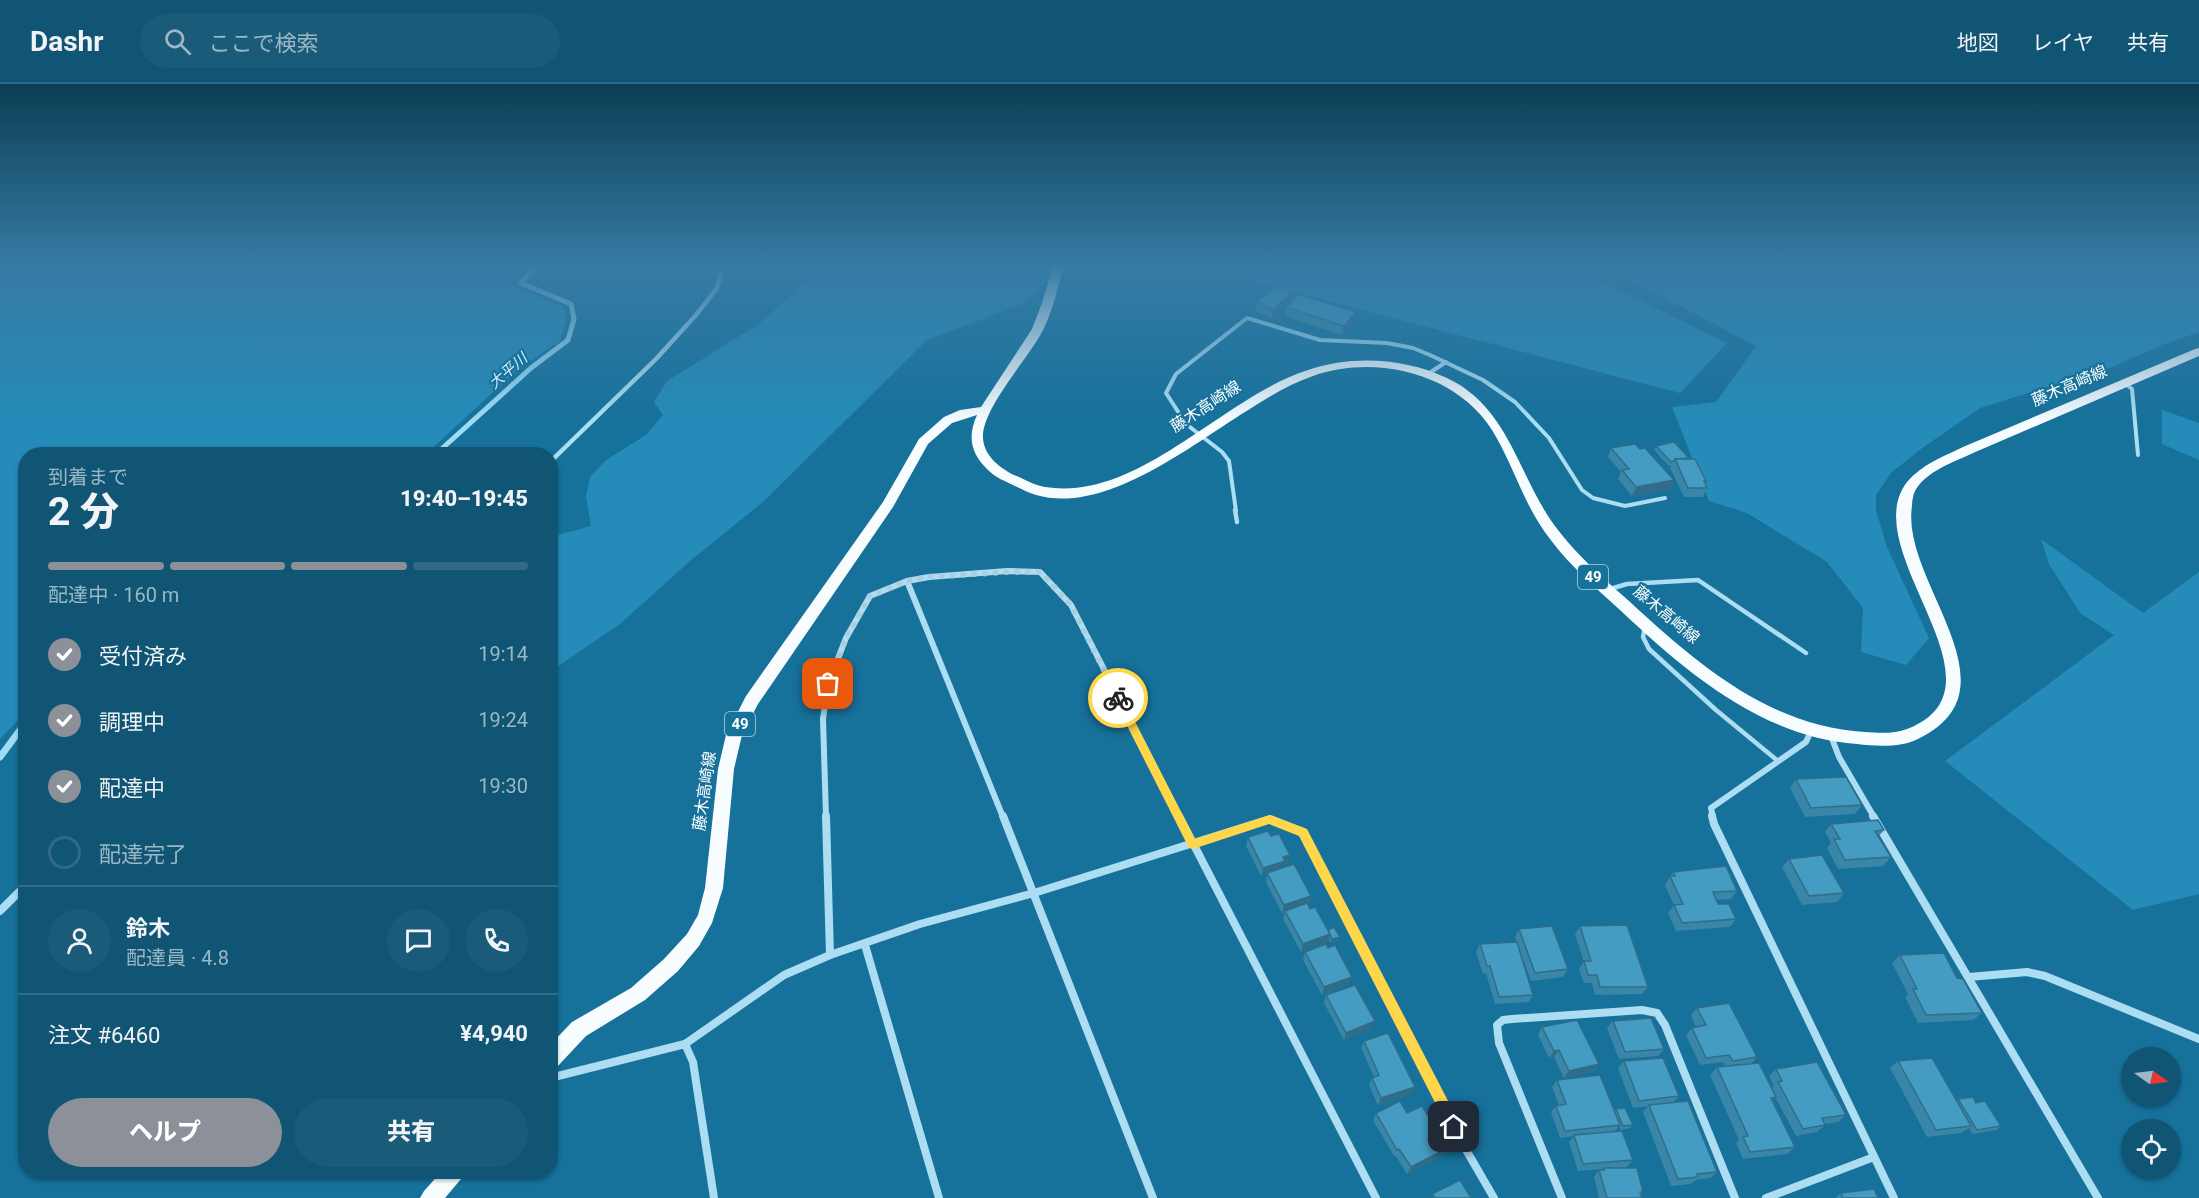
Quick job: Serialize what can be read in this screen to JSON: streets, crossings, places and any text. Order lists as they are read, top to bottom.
{
  "streets": {
    "main road": ["藤木高崎線", "49"]
  },
  "water": ["大平川"],
  "north": "right",
  "page": {
    "header": "Dashr",
    "search": "ここで検索",
    "nav": ["地図", "レイヤ", "共有"],
    "heading": ["2 分", "到着まで", "19:40–19:45"],
    "panel": [
      "鈴木",
      "配達員 · 4.8",
      "注文 #6460",
      "¥4,940"
    ],
    "bar": "配達中 · 160 m",
    "list": [
      ["受付済み", "19:14"],
      ["調理中", "19:24"],
      ["配達中", "19:30"],
      "配達完了"
    ],
    "buttons": ["ヘルプ", "共有"]
  }
}
